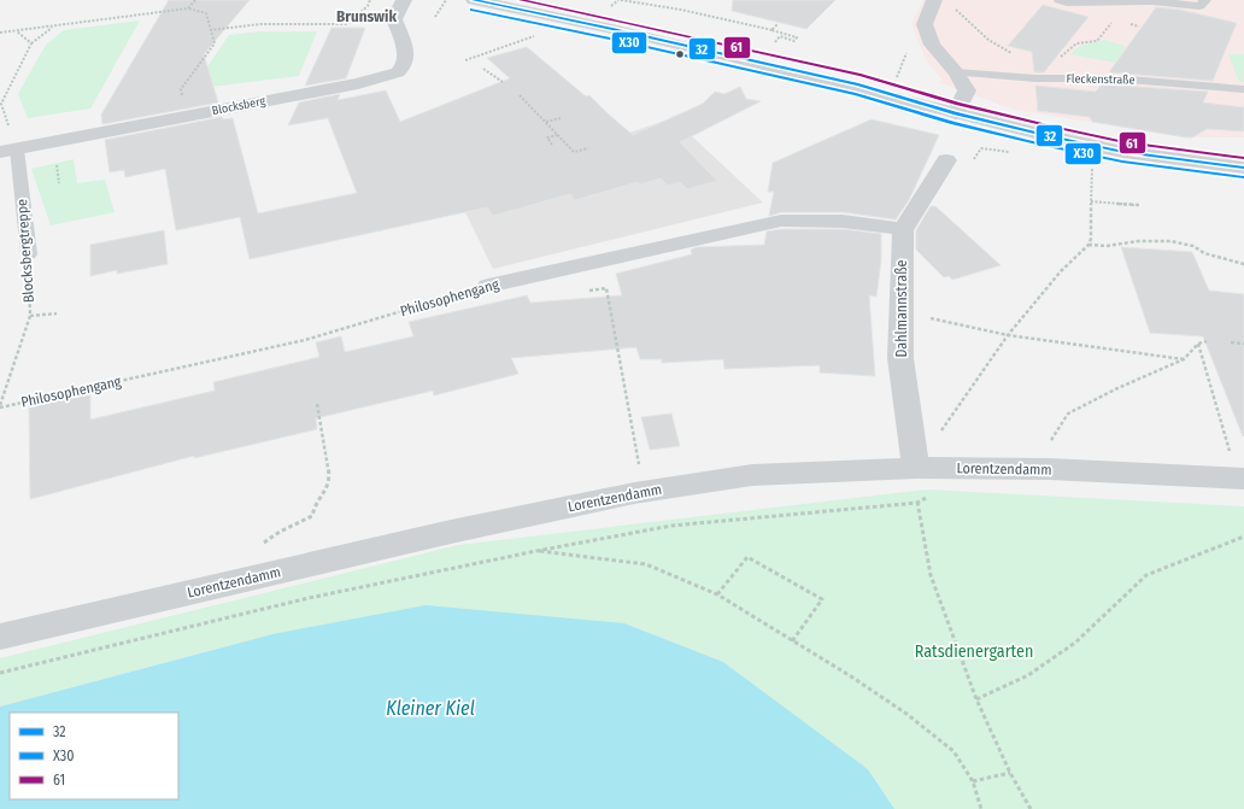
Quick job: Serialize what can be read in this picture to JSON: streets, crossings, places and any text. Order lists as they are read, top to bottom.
{
  "streets": {
    "street": [
      "Blocksberg",
      "Philosophengang",
      "Dahlmannstraße",
      "Lorentzendamm"
    ],
    "lane": ["Fleckenstraße", "Blocksbergtreppe"]
  },
  "crossings": [
    ["Blocksberg", "Blocksbergtreppe"],
    ["Blocksbergtreppe", "Philosophengang"],
    ["Philosophengang", "Dahlmannstraße"],
    ["Dahlmannstraße", "Lorentzendamm"]
  ],
  "districts": ["Brunswik"],
  "water": ["Kleiner Kiel"],
  "parks": ["Ratsdienergarten"],
  "lines": ["transit line 32", "transit line 61", "transit line X30"],
  "legend": ["32", "X30", "61"]
}
